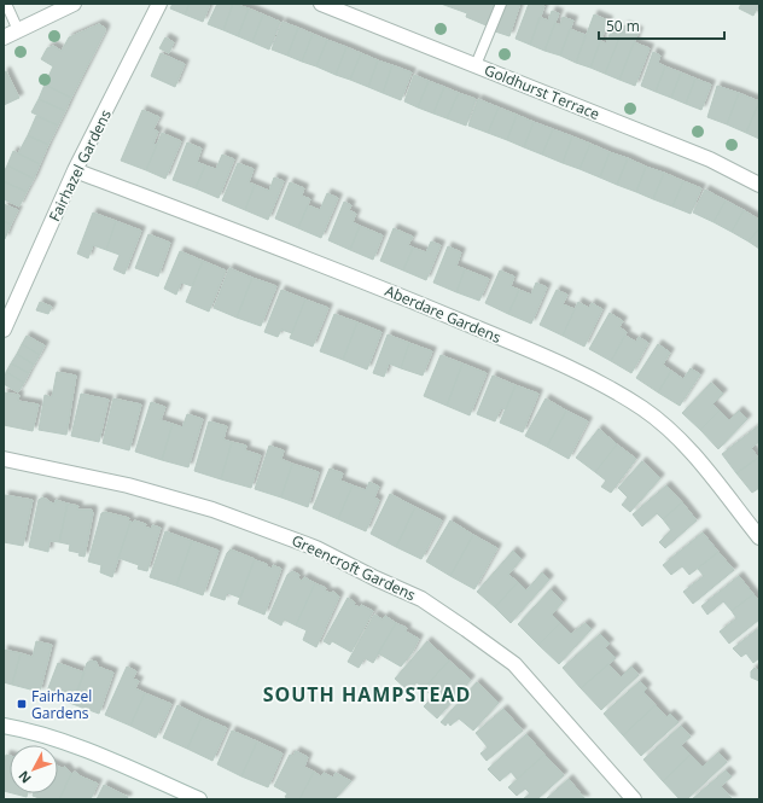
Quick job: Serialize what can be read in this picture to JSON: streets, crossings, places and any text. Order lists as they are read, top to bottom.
{
  "streets": {
    "street": [
      "Goldhurst Terrace",
      "Fairhazel Gardens",
      "Aberdare Gardens",
      "Greencroft Gardens"
    ]
  },
  "crossings": [
    ["Fairhazel Gardens", "Aberdare Gardens"]
  ],
  "districts": ["SOUTH HAMPSTEAD"],
  "places": {
    "transit": ["Fairhazel Gardens"]
  },
  "scale_bar": "50 m",
  "north": "bottom left"
}
